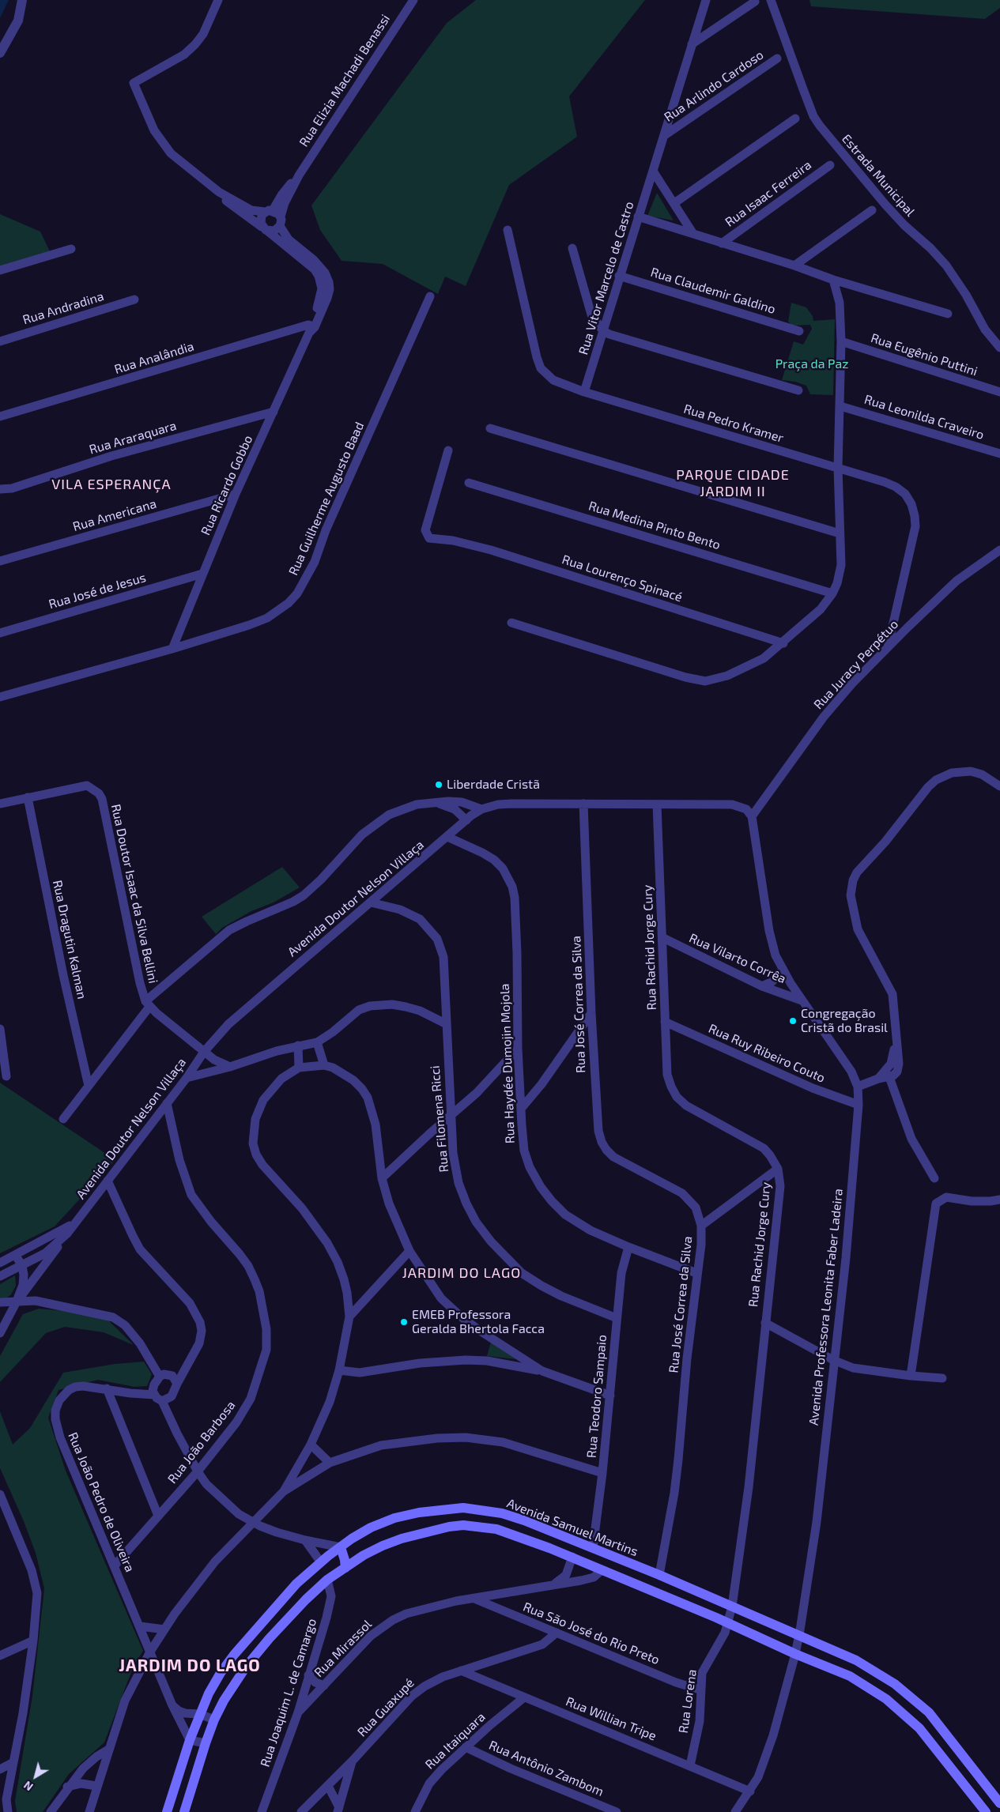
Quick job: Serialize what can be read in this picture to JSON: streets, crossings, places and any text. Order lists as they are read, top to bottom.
{
  "streets": {
    "main road": ["Avenida Samuel Martins"],
    "street": [
      "Rua Elizia Machadi Benassi",
      "Rua Arlindo Cardoso",
      "Estrada Municipal",
      "Rua Isaac Ferreira",
      "Rua Vitor Marcelo de Castro",
      "Rua Claudemir Galdino",
      "Rua Andradina",
      "Rua Eugênio Puttini",
      "Rua Analândia",
      "Rua Leonilda Craveiro",
      "Rua Pedro Kramer",
      "Rua Araraquara",
      "Rua Ricardo Gobbo",
      "Rua Guilherme Augusto Baad",
      "Rua Americana",
      "Rua Medina Pinto Bento",
      "Rua Lourenço Spinacé",
      "Rua José de Jesus",
      "Rua Juracy Perpétuo",
      "Rua Doutor Isaac da Silva Bellini",
      "Avenida Doutor Nelson Villaça",
      "Rua Dragutin Kalman",
      "Rua Rachid Jorge Cury",
      "Rua Vilarto Corrêa",
      "Rua José Correa da Silva",
      "Rua Ruy Ribeiro Couto",
      "Rua Haydée Dumojin Mojola",
      "Rua Filomena Ricci",
      "Avenida Professora Leonita Faber Ladeira",
      "Rua Teodoro Sampaio",
      "Rua João Barbosa",
      "Rua João Pedro de Oliveira",
      "Rua São José do Rio Preto",
      "Rua Mirassol",
      "Rua Joaquim L. de Camargo",
      "Rua Lorena",
      "Rua Guaxupé",
      "Rua Willian Tripe",
      "Rua Itaiquara",
      "Rua Antônio Zambom"
    ]
  },
  "crossings": [
    ["Rua Arlindo Cardoso", "Rua Vitor Marcelo de Castro"],
    ["Rua Vitor Marcelo de Castro", "Rua Claudemir Galdino"],
    ["Rua Vitor Marcelo de Castro", "Rua Pedro Kramer"],
    ["Rua Analândia", "Rua Ricardo Gobbo"],
    ["Rua Pedro Kramer", "Rua Juracy Perpétuo"],
    ["Rua Araraquara", "Rua Ricardo Gobbo"],
    ["Rua Ricardo Gobbo", "Rua Guilherme Augusto Baad"],
    ["Rua Ricardo Gobbo", "Rua Americana"],
    ["Rua Ricardo Gobbo", "Rua José de Jesus"],
    ["Rua Juracy Perpétuo", "Avenida Doutor Nelson Villaça"],
    ["Rua Juracy Perpétuo", "Avenida Professora Leonita Faber Ladeira"],
    ["Rua Doutor Isaac da Silva Bellini", "Rua Dragutin Kalman"],
    ["Avenida Doutor Nelson Villaça", "Rua Rachid Jorge Cury"],
    ["Avenida Doutor Nelson Villaça", "Rua José Correa da Silva"],
    ["Avenida Doutor Nelson Villaça", "Rua Haydée Dumojin Mojola"],
    ["Avenida Doutor Nelson Villaça", "Rua Filomena Ricci"],
    ["Avenida Doutor Nelson Villaça", "Avenida Professora Leonita Faber Ladeira"],
    ["Avenida Doutor Nelson Villaça", "Rua João Barbosa"],
    ["Rua Rachid Jorge Cury", "Rua Vilarto Corrêa"],
    ["Rua Rachid Jorge Cury", "Rua Ruy Ribeiro Couto"],
    ["Rua Rachid Jorge Cury", "Avenida Samuel Martins"],
    ["Rua Rachid Jorge Cury", "Rua Lorena"],
    ["Rua Vilarto Corrêa", "Avenida Professora Leonita Faber Ladeira"],
    ["Rua José Correa da Silva", "Rua Haydée Dumojin Mojola"],
    ["Rua José Correa da Silva", "Avenida Samuel Martins"],
    ["Rua Ruy Ribeiro Couto", "Avenida Professora Leonita Faber Ladeira"],
    ["Rua Haydée Dumojin Mojola", "Rua Teodoro Sampaio"],
    ["Rua Filomena Ricci", "Rua Teodoro Sampaio"],
    ["Avenida Professora Leonita Faber Ladeira", "Avenida Samuel Martins"],
    ["Avenida Professora Leonita Faber Ladeira", "Rua Willian Tripe"],
    ["Rua Teodoro Sampaio", "Avenida Samuel Martins"],
    ["Rua João Barbosa", "Rua João Pedro de Oliveira"],
    ["Rua João Pedro de Oliveira", "Avenida Samuel Martins"],
    ["Rua São José do Rio Preto", "Rua Mirassol"],
    ["Rua São José do Rio Preto", "Rua Lorena"],
    ["Rua São José do Rio Preto", "Rua Guaxupé"],
    ["Rua Mirassol", "Rua Joaquim L. de Camargo"],
    ["Rua Lorena", "Rua Willian Tripe"],
    ["Rua Guaxupé", "Rua Willian Tripe"],
    ["Rua Willian Tripe", "Rua Itaiquara"],
    ["Rua Itaiquara", "Rua Antônio Zambom"]
  ],
  "districts": [
    "PARQUE CIDADE JARDIM II",
    "VILA ESPERANÇA",
    "JARDIM DO LAGO",
    "JARDIM DO LAGO"
  ],
  "parks": ["Praça da Paz"],
  "places": ["Liberdade Cristã", "Congregação Cristã do Brasil", "EMEB Professora Geralda Bhertola Facca"],
  "north": "bottom left"
}
